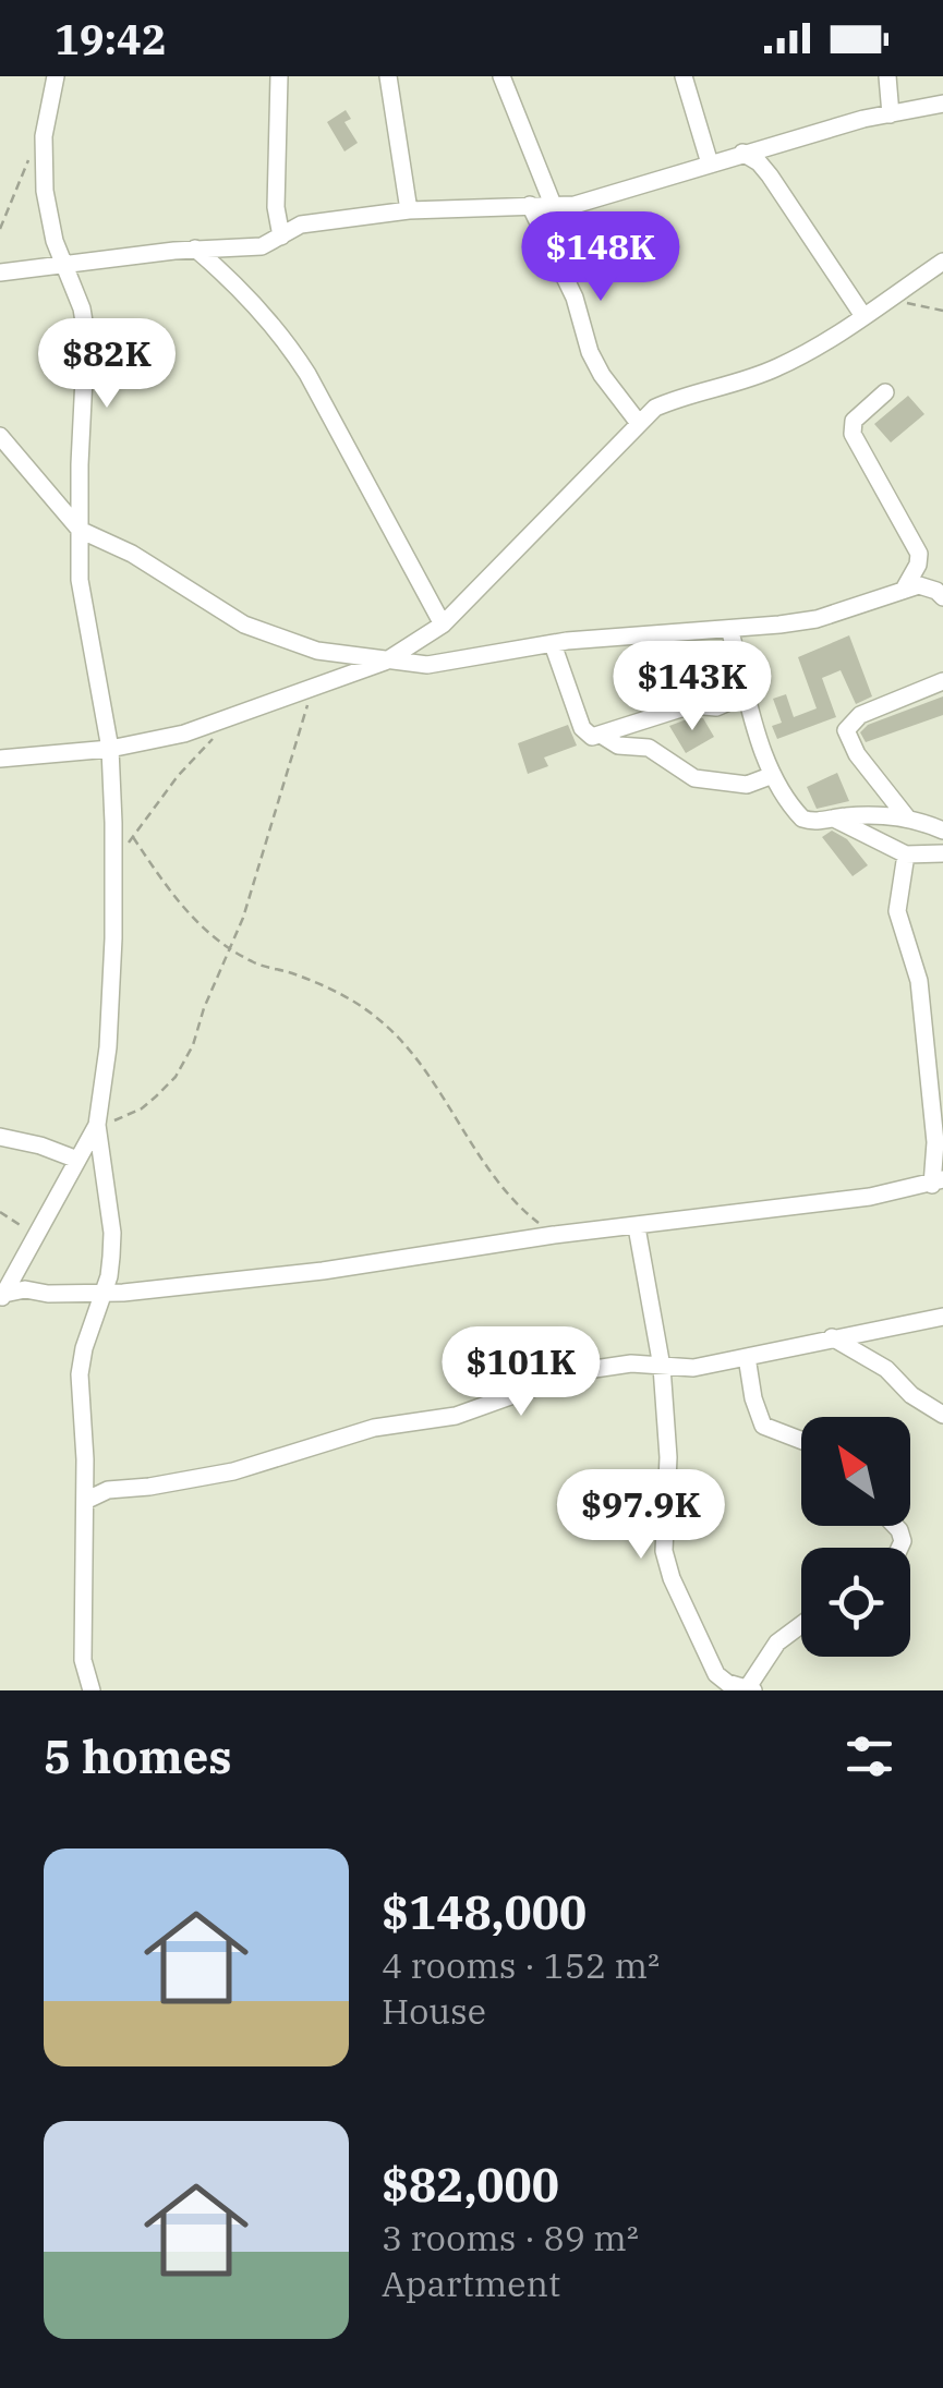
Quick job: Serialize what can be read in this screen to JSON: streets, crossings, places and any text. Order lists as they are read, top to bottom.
{
  "north": "top left",
  "page": {
    "status": "19:42",
    "price": [
      "$148K",
      "$82K",
      "$143K",
      "$101K",
      "$97.9K"
    ],
    "heading": "5 homes",
    "list": [
      {
        "name": "$148,000",
        "note": "4 rooms · 152 m² · House"
      },
      {
        "name": "$82,000",
        "note": "3 rooms · 89 m² · Apartment"
      }
    ]
  }
}
